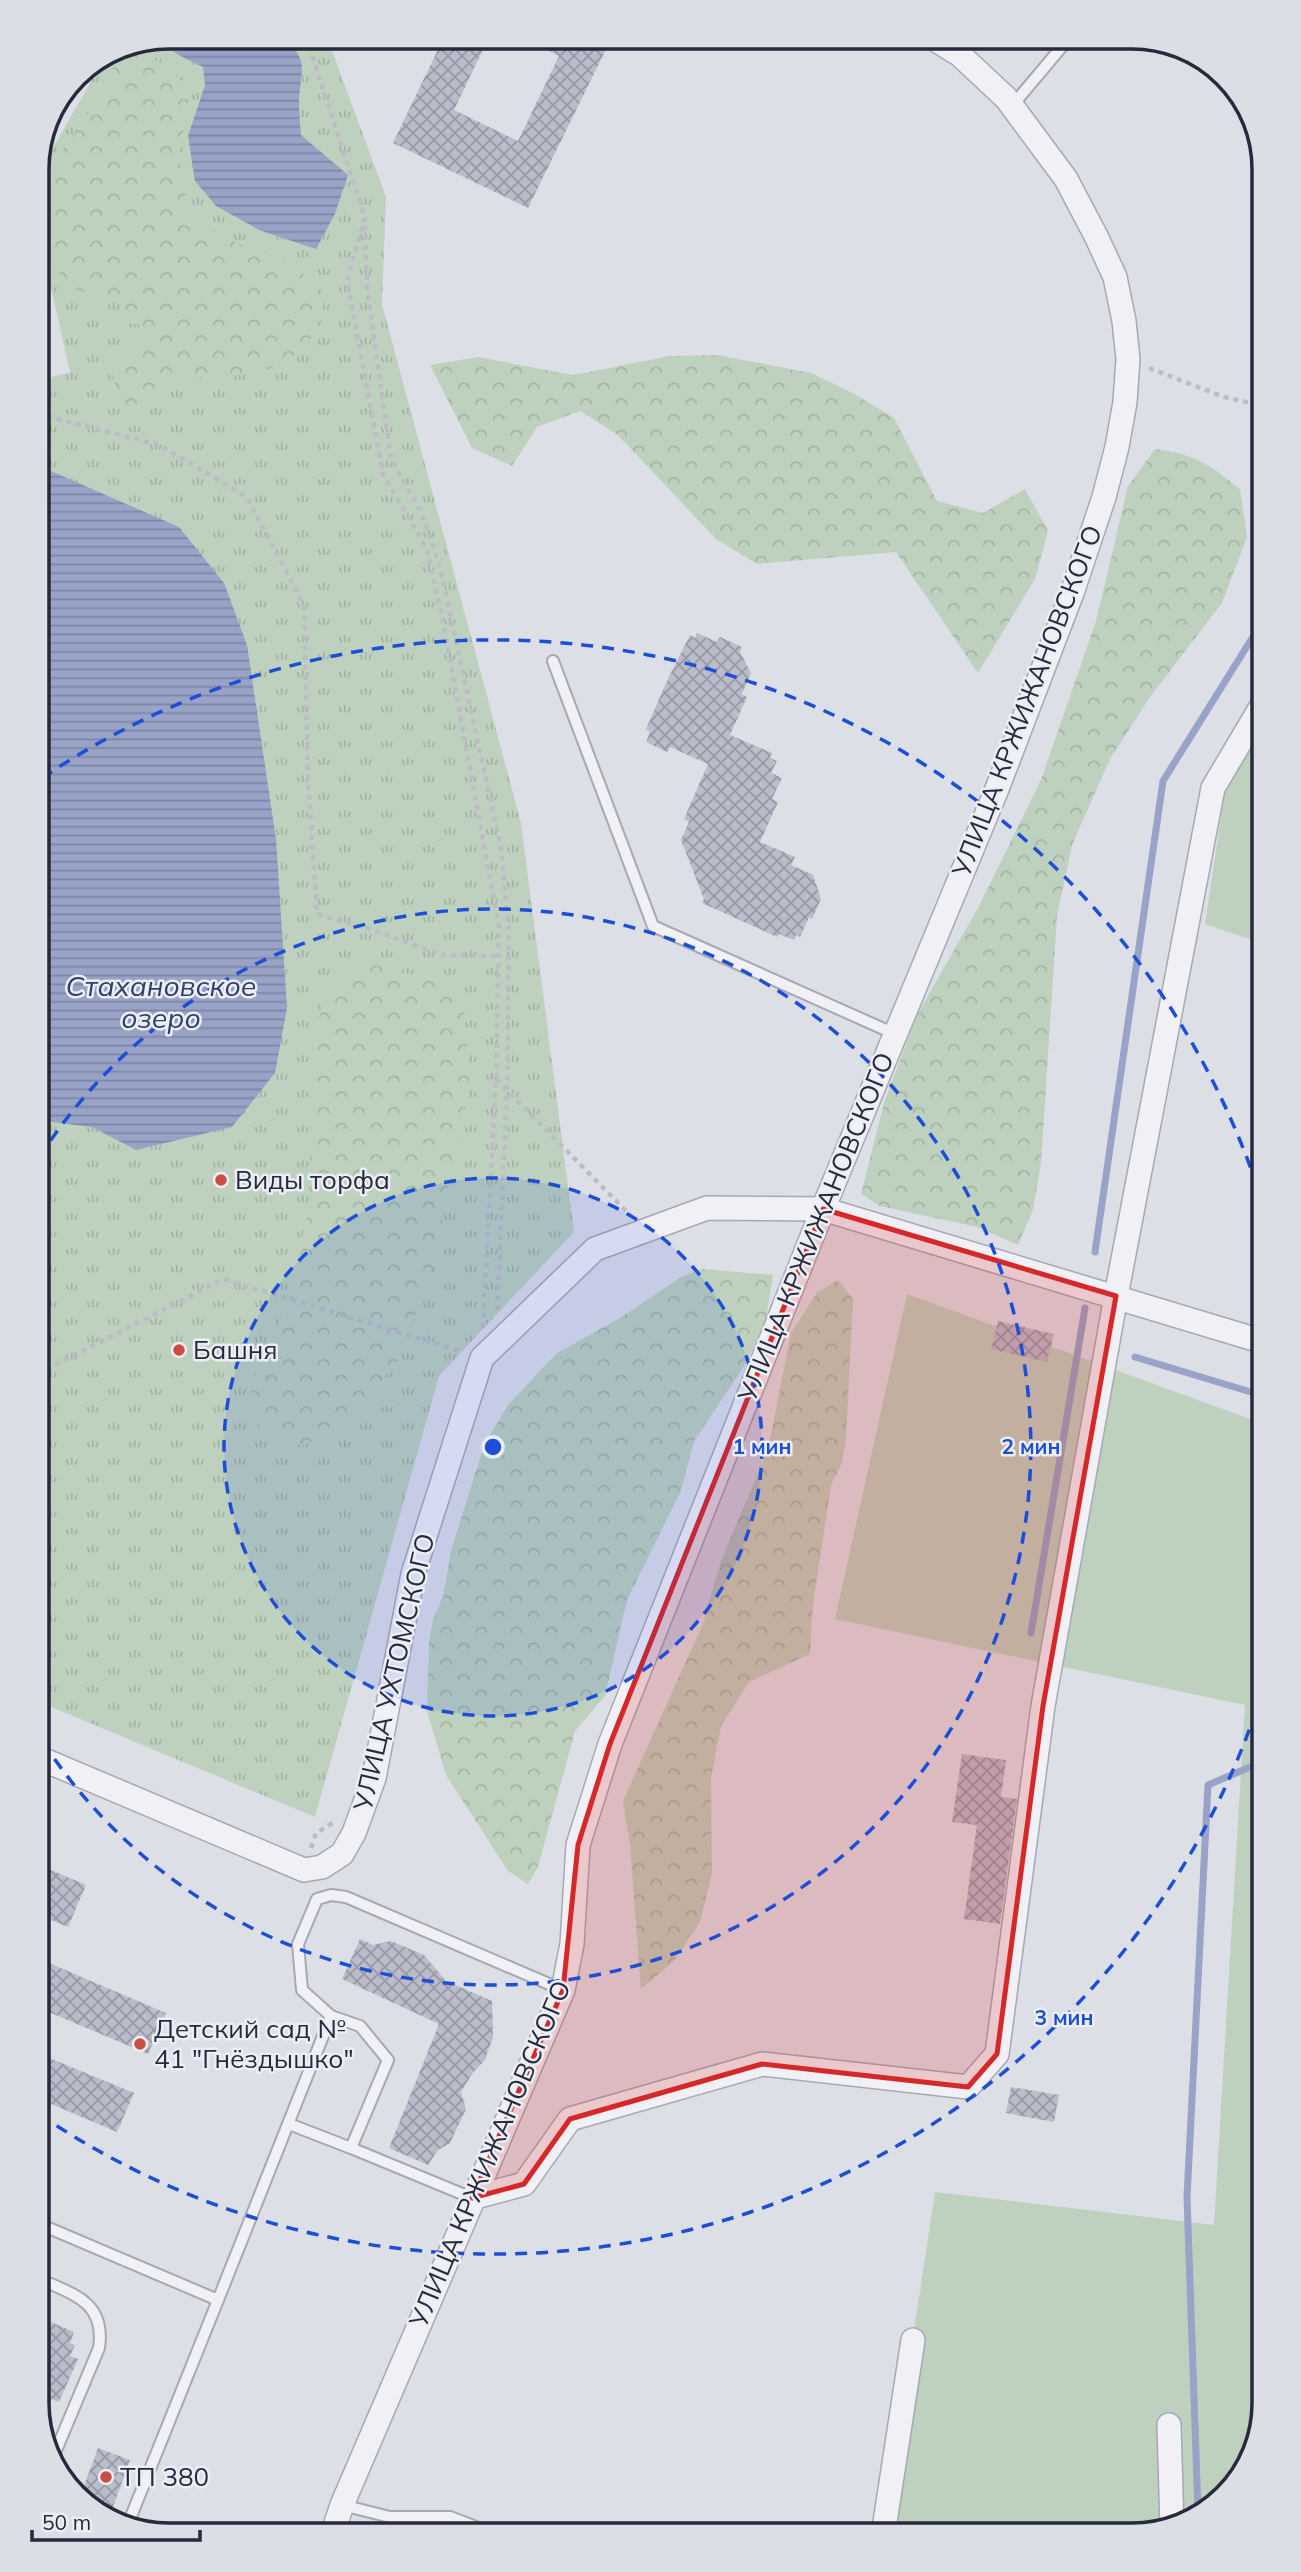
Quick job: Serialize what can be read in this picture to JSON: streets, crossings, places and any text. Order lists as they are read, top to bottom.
{
  "streets": {
    "street": ["УЛИЦА КРЖИЖАНОВСКОГО", "УЛИЦА УХТОМСКОГО"]
  },
  "crossings": [
    ["УЛИЦА КРЖИЖАНОВСКОГО", "УЛИЦА УХТОМСКОГО"]
  ],
  "water": ["Стахановское озеро"],
  "places": [
    "Виды торфа",
    "Башня",
    "Детский сад № 41 \"Гнёздышко\"",
    "ТП 380"
  ],
  "scale_bar": "50 m",
  "rings": ["1 мин", "2 мин", "3 мин"]
}
